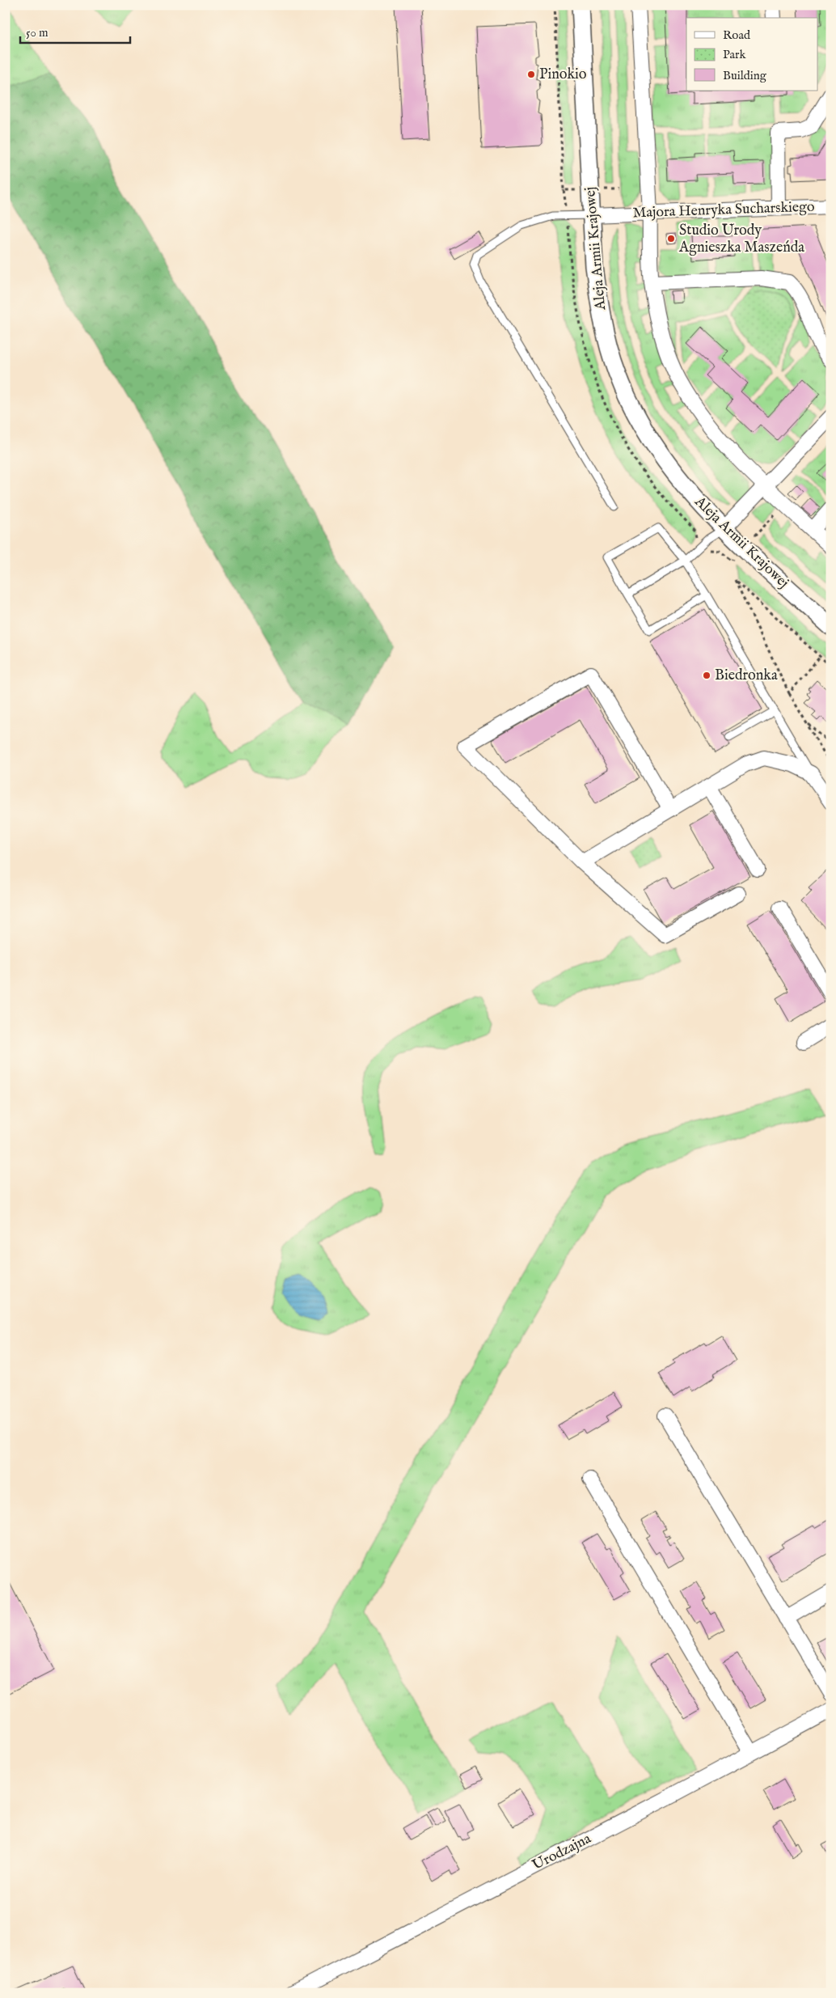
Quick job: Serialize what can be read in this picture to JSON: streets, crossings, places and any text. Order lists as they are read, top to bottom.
{
  "streets": {
    "street": ["Majora Henryka Sucharskiego", "Aleja Armii Krajowej", "Urodzajna"]
  },
  "crossings": [
    ["Majora Henryka Sucharskiego", "Aleja Armii Krajowej"]
  ],
  "places": ["Pinokio", "Studio Urody Agnieszka Maszeńda", "Biedronka"],
  "legend": ["Road", "Park", "Building"],
  "scale_bar": "50 m"
}
